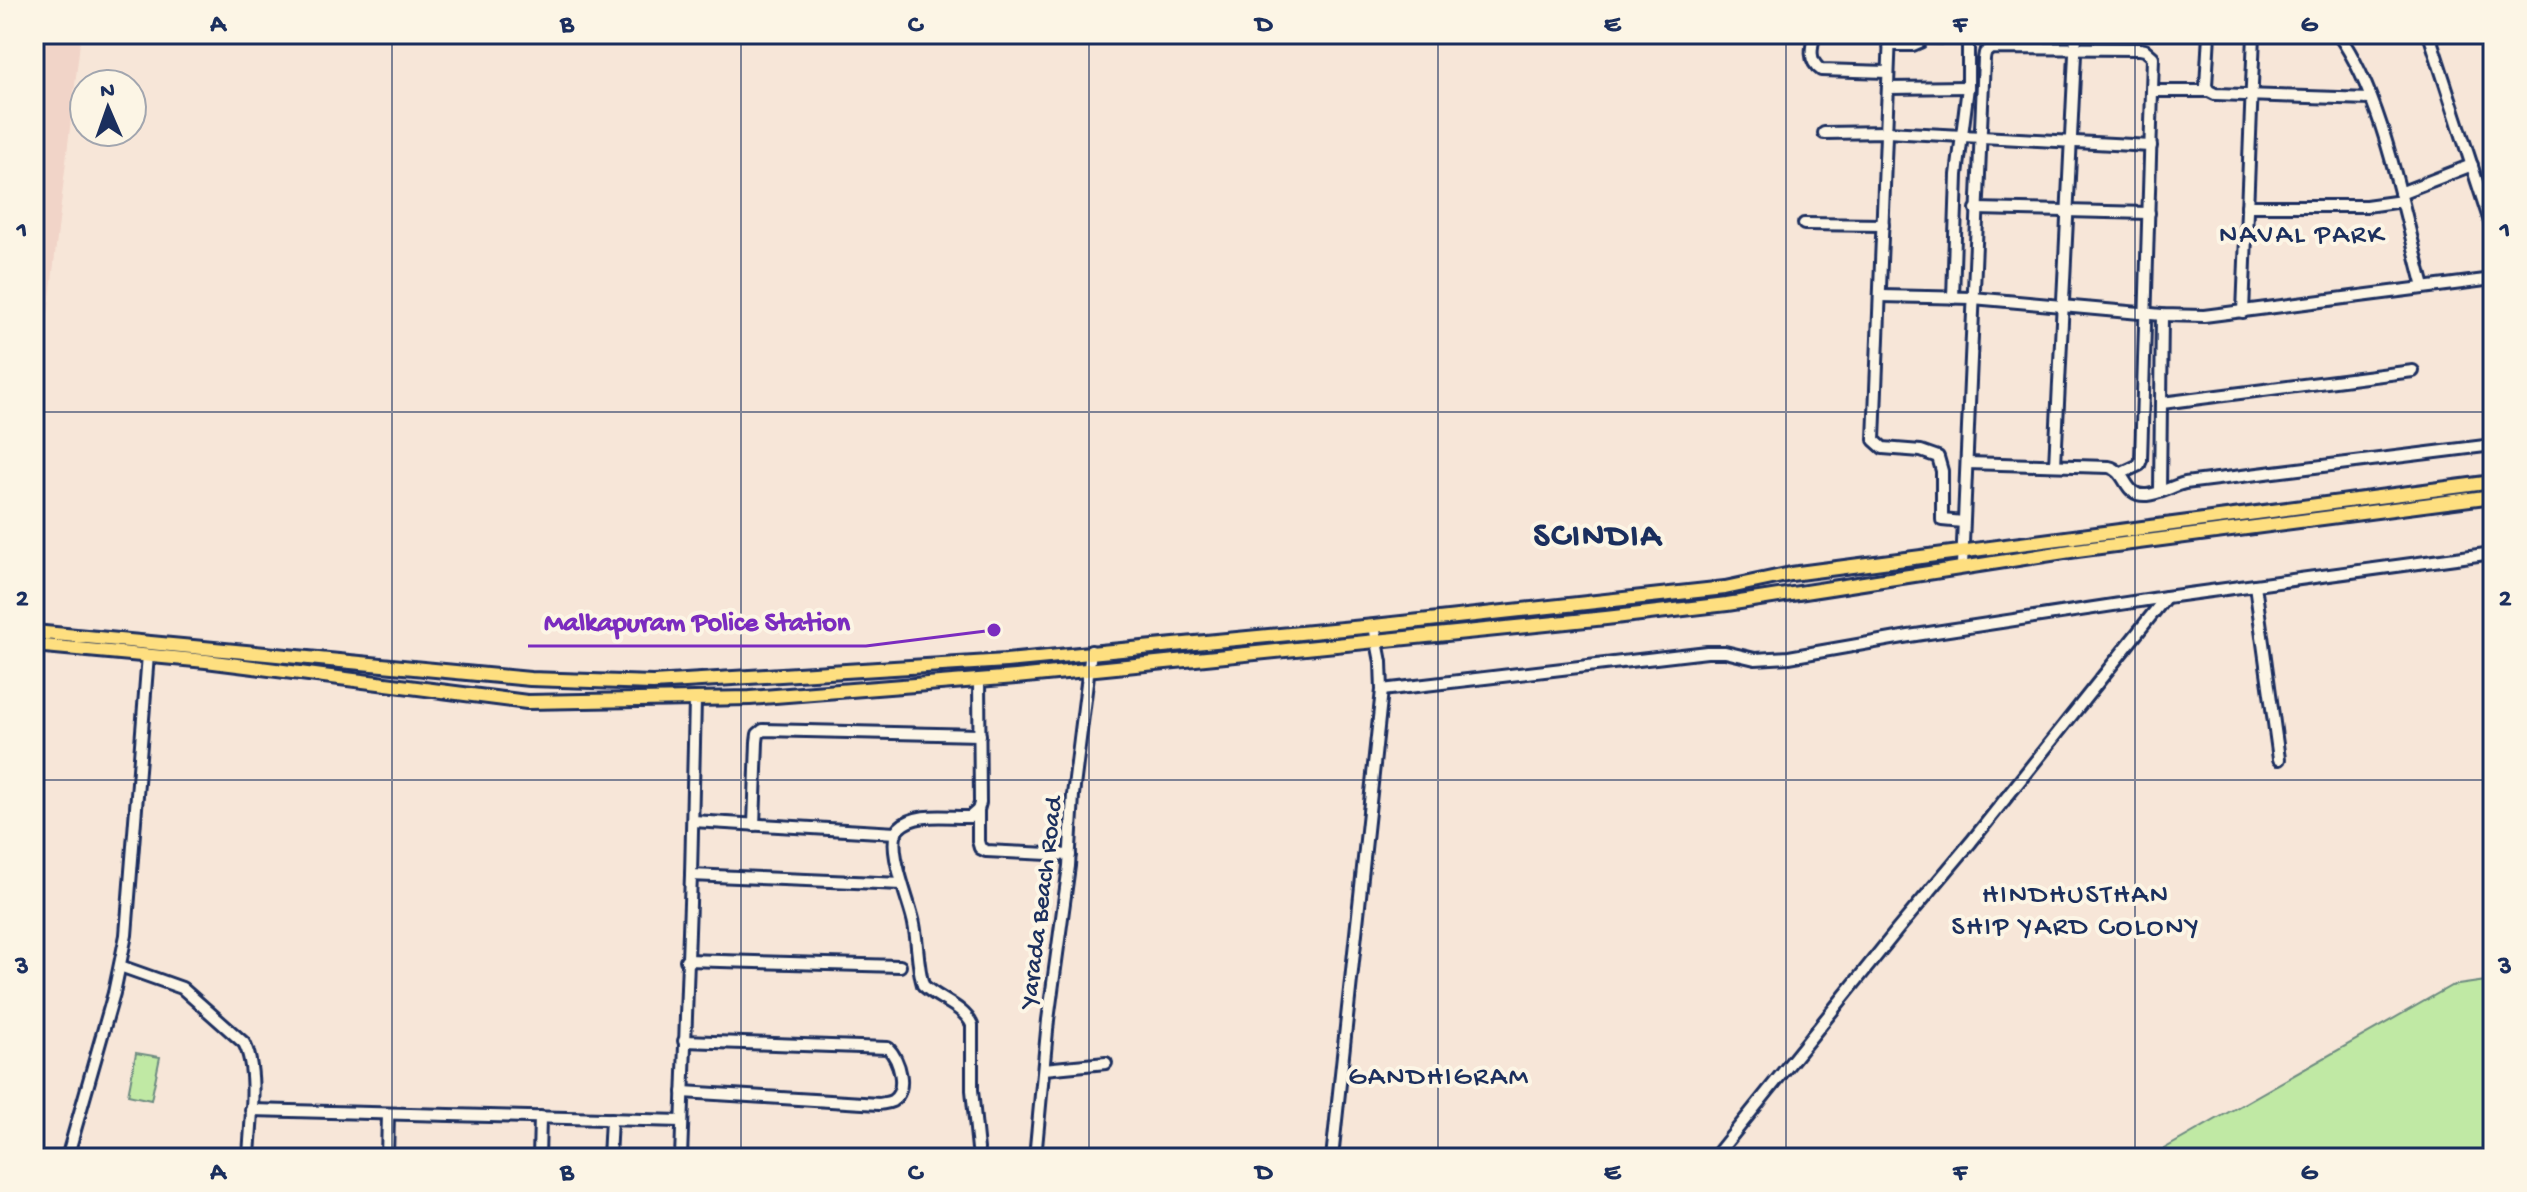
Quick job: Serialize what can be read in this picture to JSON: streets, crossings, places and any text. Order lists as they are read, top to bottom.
{
  "streets": {
    "street": ["Yarada Beach Road"]
  },
  "districts": [
    "NAVAL PARK",
    "SCINDIA",
    "HINDHUSTHAN SHIP YARD COLONY",
    "GANDHIGRAM"
  ],
  "places": ["Malkapuram Police Station"],
  "north": "top",
  "grid": {
    "columns": [
      "A",
      "B",
      "C",
      "D",
      "E",
      "F",
      "G"
    ],
    "rows": ["1", "2", "3"]
  }
}
